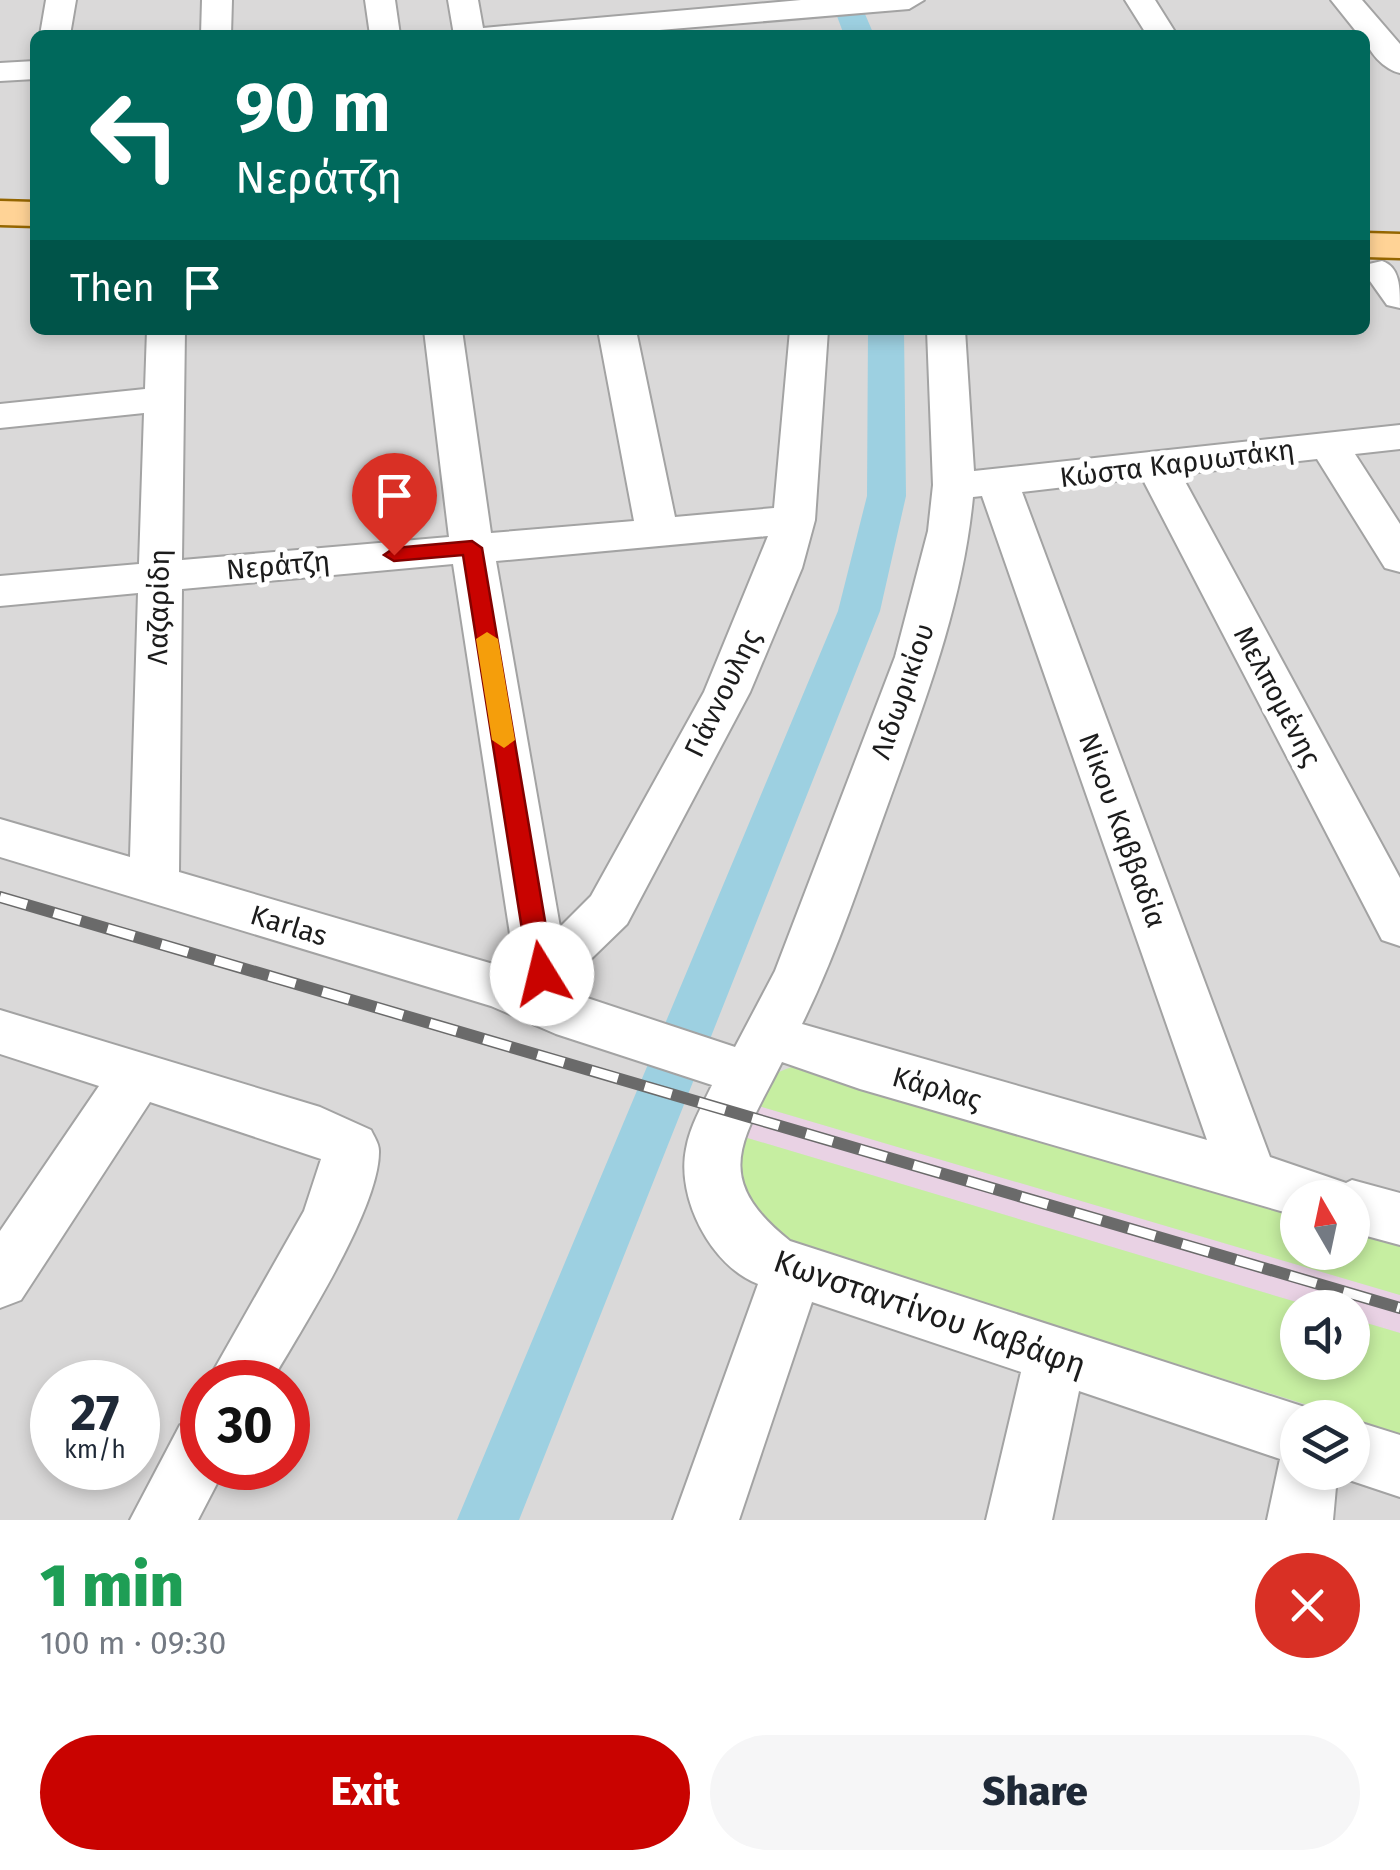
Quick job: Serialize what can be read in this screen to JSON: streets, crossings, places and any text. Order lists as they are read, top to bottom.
{
  "streets": {
    "street": [
      "Κώστα Καρυωτάκη",
      "Νεράτζη",
      "Λαζαρίδη",
      "Λιδωρικίου",
      "Γιάννουλης",
      "Μελπομένης",
      "Νίκου Καββαδία",
      "Karlas",
      "Κάρλας",
      "Κωνσταντίνου Καβάφη"
    ]
  },
  "crossings": [
    ["Κώστα Καρυωτάκη", "Λιδωρικίου"],
    ["Κώστα Καρυωτάκη", "Μελπομένης"],
    ["Κώστα Καρυωτάκη", "Νίκου Καββαδία"],
    ["Νεράτζη", "Λαζαρίδη"],
    ["Νεράτζη", "Γιάννουλης"],
    ["Λαζαρίδη", "Karlas"],
    ["Λιδωρικίου", "Νίκου Καββαδία"],
    ["Λιδωρικίου", "Κάρλας"],
    ["Λιδωρικίου", "Κωνσταντίνου Καβάφη"],
    ["Γιάννουλης", "Karlas"],
    ["Νίκου Καββαδία", "Κάρλας"],
    ["Karlas", "Κάρλας"],
    ["Κάρλας", "Κωνσταντίνου Καβάφη"]
  ],
  "north": "top",
  "page": {
    "turn": ["90 m", "Νεράτζη"],
    "then": "Then",
    "speed": "27 km/h",
    "limit": "30",
    "heading": ["1 min", "100 m · 09:30"],
    "buttons": ["Exit", "Share"]
  }
}
